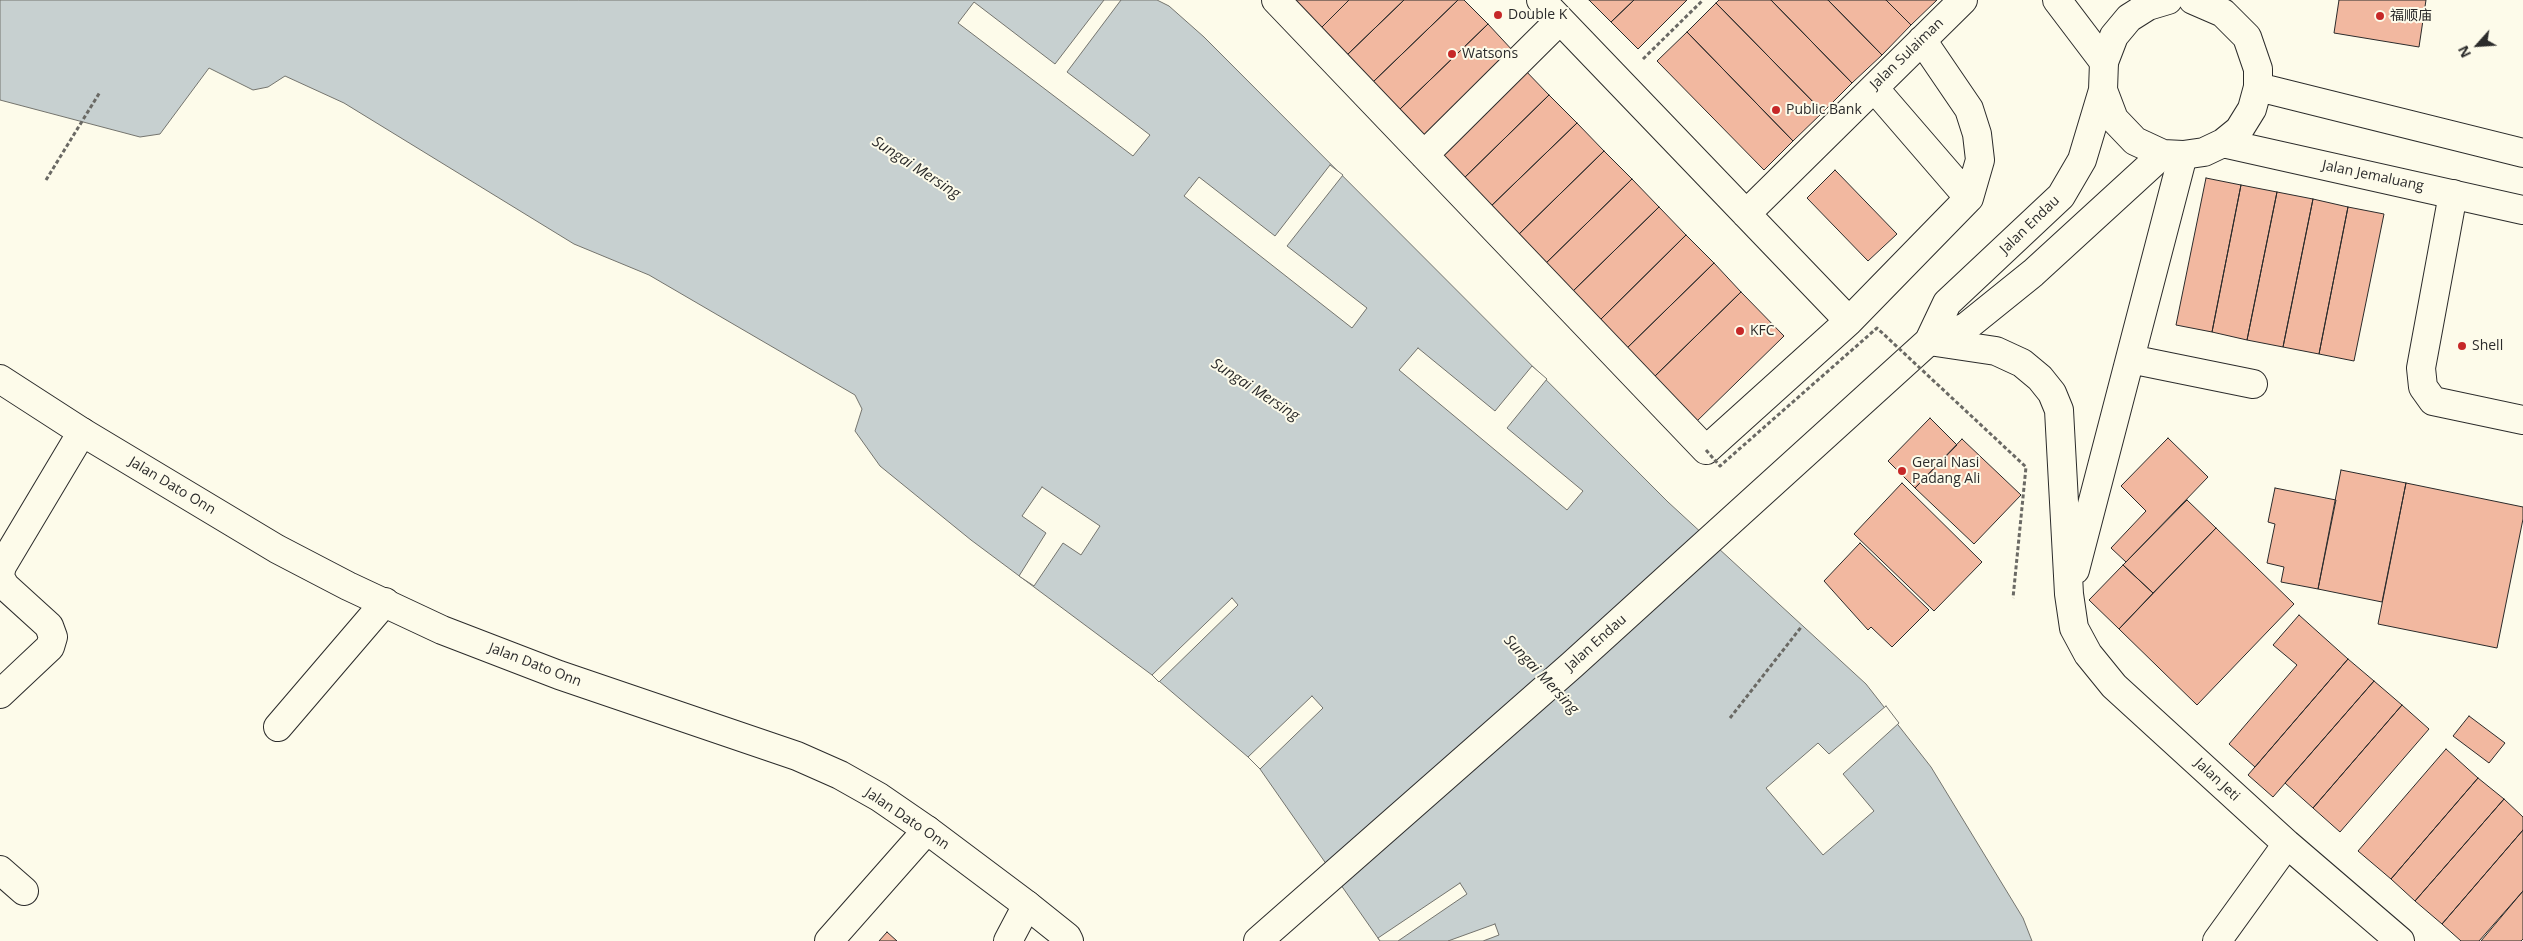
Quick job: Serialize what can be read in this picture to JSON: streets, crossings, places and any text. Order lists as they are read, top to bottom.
{
  "streets": {
    "main road": [
      "Jalan Sulaiman",
      "Jalan Jemaluang",
      "Jalan Endau",
      "Jalan Dato Onn",
      "Jalan Jeti"
    ]
  },
  "crossings": [
    ["Jalan Endau", "Jalan Jeti"]
  ],
  "water": ["Sungai Mersing"],
  "places": [
    "Double K",
    "福顺庙",
    "Watsons",
    "Public Bank",
    "KFC",
    "Shell",
    "Gerai Nasi Padang Ali"
  ],
  "north": "bottom left"
}
